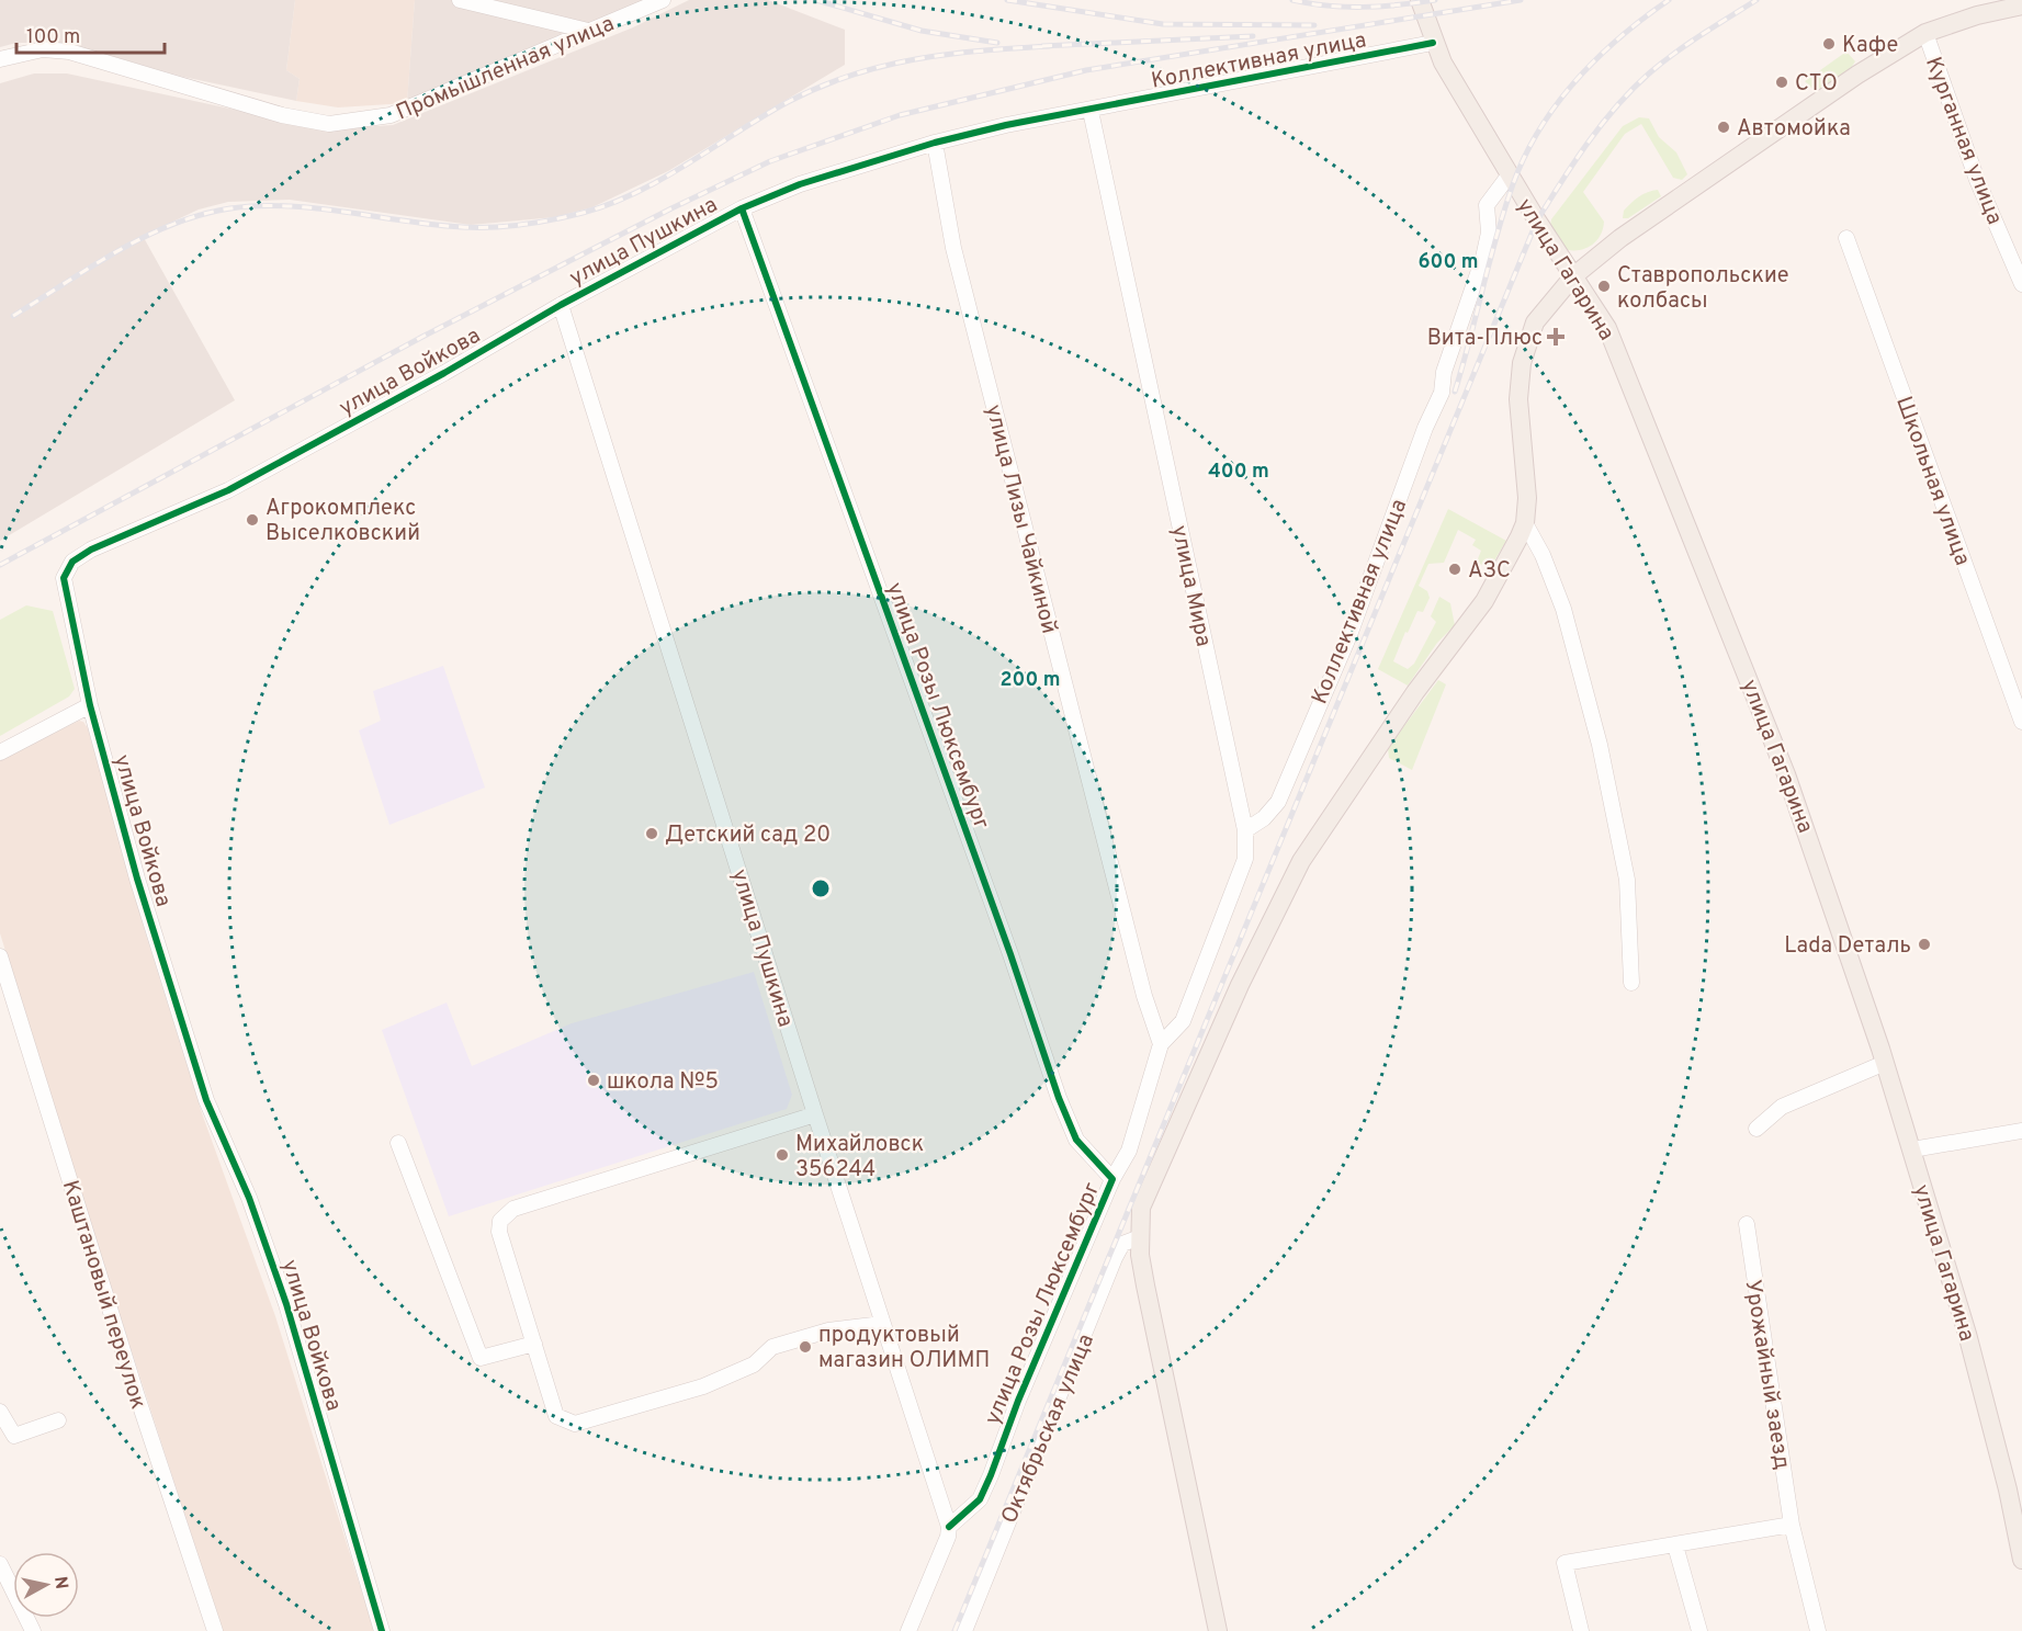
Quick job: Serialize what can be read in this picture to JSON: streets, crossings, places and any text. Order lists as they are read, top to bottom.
{
  "streets": {
    "main road": ["улица Гагарина"],
    "street": [
      "Коллективная улица",
      "Промышленная улица",
      "Курганная улица",
      "улица Пушкина",
      "улица Войкова",
      "Школьная улица",
      "улица Лизы Чайкиной",
      "улица Мира",
      "улица Розы Люксембург",
      "Каштановый переулок",
      "Урожайный заезд",
      "Октябрьская улица"
    ]
  },
  "crossings": [
    ["Коллективная улица", "улица Гагарина"],
    ["Коллективная улица", "улица Мира"],
    ["улица Пушкина", "улица Войкова"],
    ["улица Пушкина", "улица Розы Люксембург"],
    ["улица Лизы Чайкиной", "улица Мира"]
  ],
  "places": {
    "other": [
      "Кафе",
      "СТО",
      "Автомойка",
      "Ставропольские колбасы",
      "Агрокомплекс Выселковский",
      "АЗС",
      "Детский сад 20",
      "Lada Dеталь",
      "школа №5",
      "Михайловск 356244",
      "продуктовый магазин ОЛИМП"
    ],
    "health": ["Вита-Плюс"]
  },
  "scale_bar": "100 m",
  "north": "right",
  "rings": ["600 m", "400 m", "200 m"]
}
